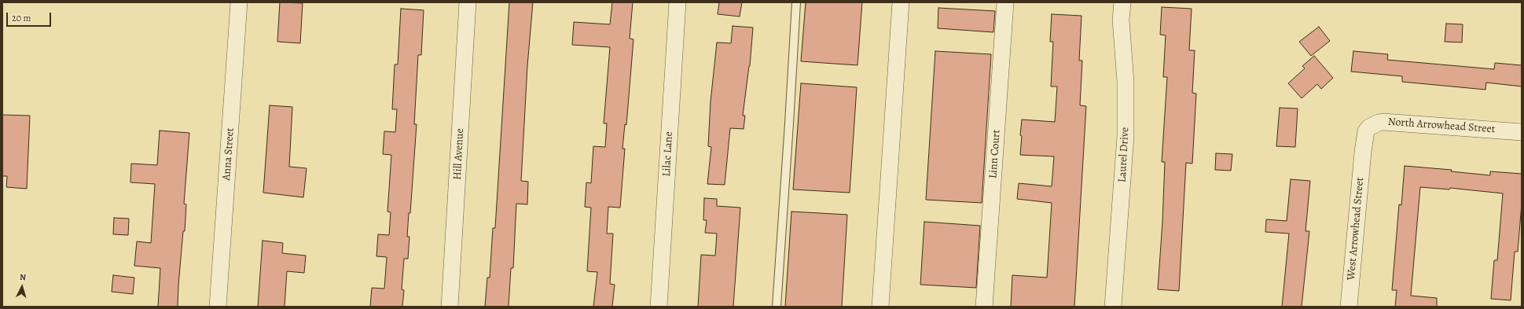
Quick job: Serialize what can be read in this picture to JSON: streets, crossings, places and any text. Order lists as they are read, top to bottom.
{
  "streets": {
    "street": [
      "North Arrowhead Street",
      "Anna Street",
      "Hill Avenue",
      "Lilac Lane",
      "Linn Court",
      "Laurel Drive",
      "West Arrowhead Street"
    ]
  },
  "crossings": [
    ["North Arrowhead Street", "West Arrowhead Street"]
  ],
  "scale_bar": "20 m",
  "north": "top"
}
